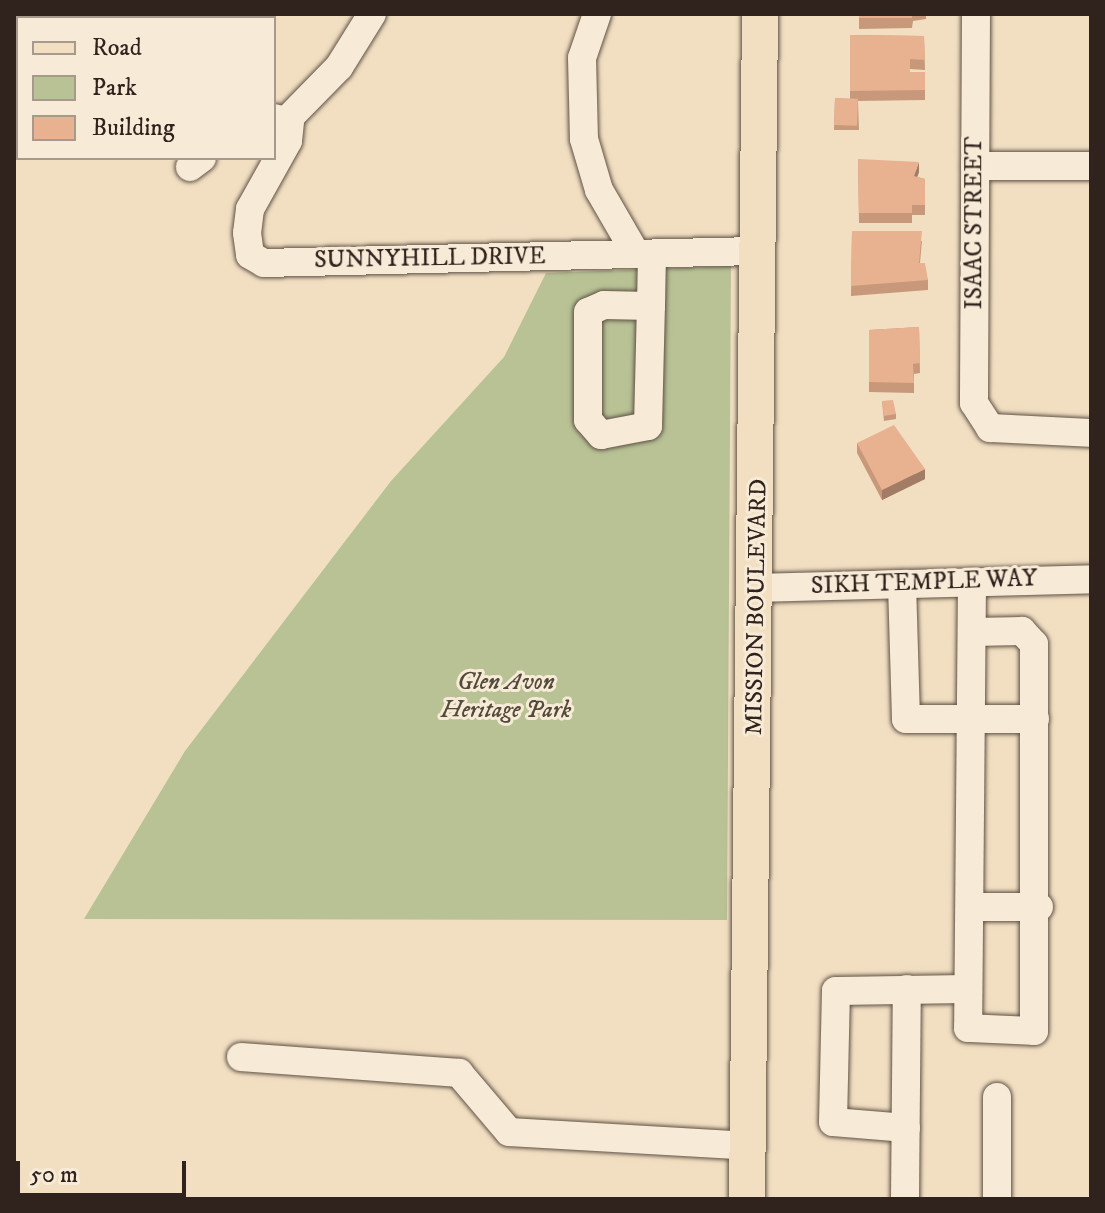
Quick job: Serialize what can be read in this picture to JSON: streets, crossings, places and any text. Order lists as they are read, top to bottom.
{
  "streets": {
    "main road": ["MISSION BOULEVARD"],
    "street": ["ISAAC STREET", "SUNNYHILL DRIVE", "SIKH TEMPLE WAY"]
  },
  "crossings": [
    ["SUNNYHILL DRIVE", "MISSION BOULEVARD"],
    ["SIKH TEMPLE WAY", "MISSION BOULEVARD"]
  ],
  "parks": ["Glen Avon Heritage Park"],
  "legend": ["Road", "Park", "Building"],
  "scale_bar": "50 m"
}
